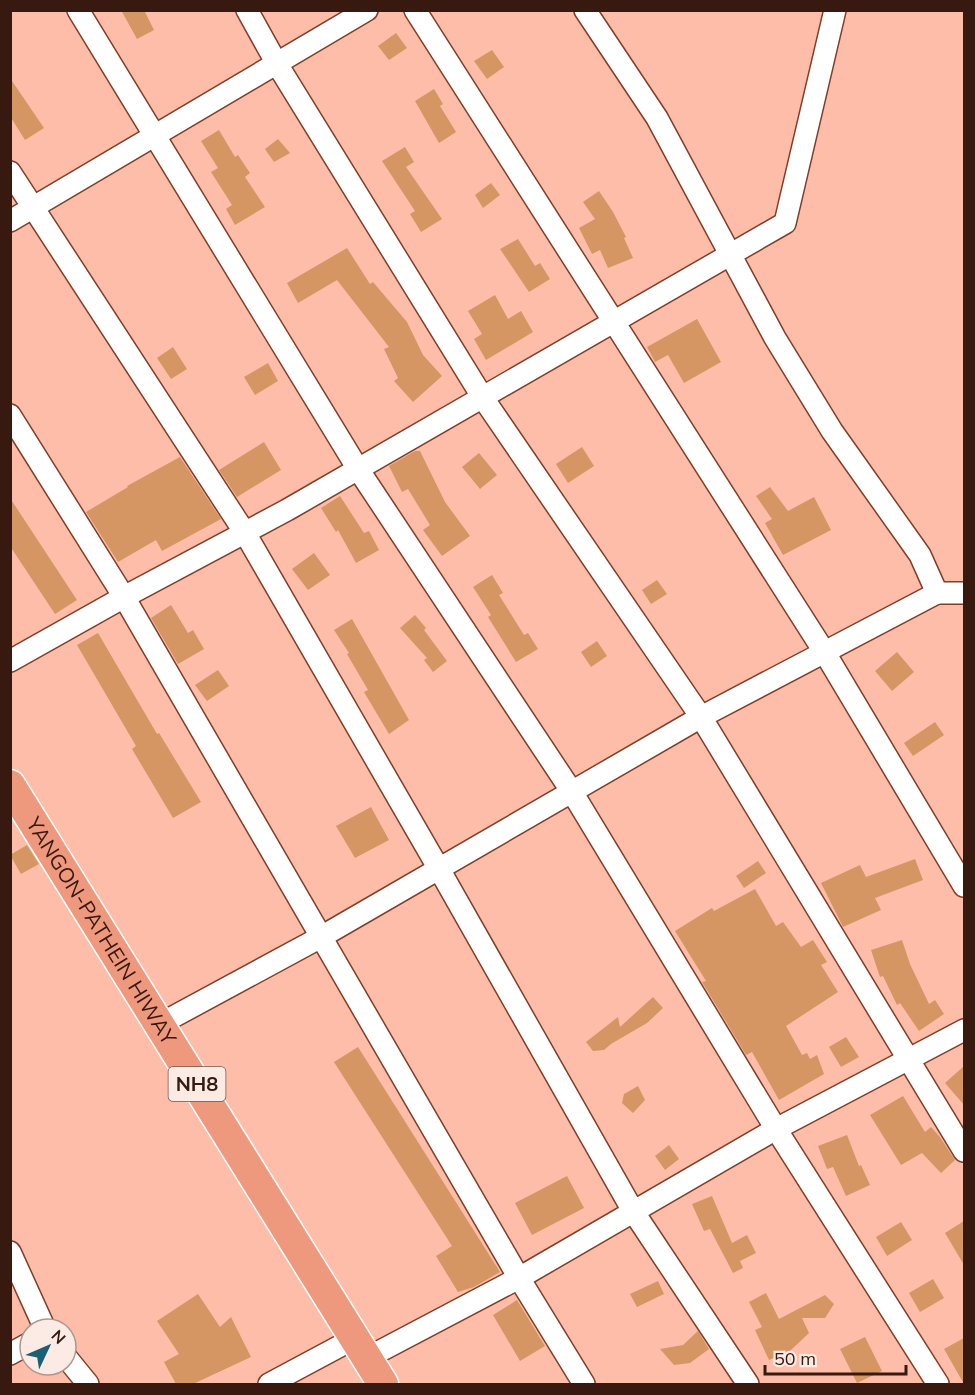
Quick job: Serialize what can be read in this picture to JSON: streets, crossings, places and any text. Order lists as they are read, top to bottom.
{
  "streets": {
    "highway": ["YANGON-PATHEIN HIWAY", "NH8"]
  },
  "scale_bar": "50 m",
  "north": "top right"
}
